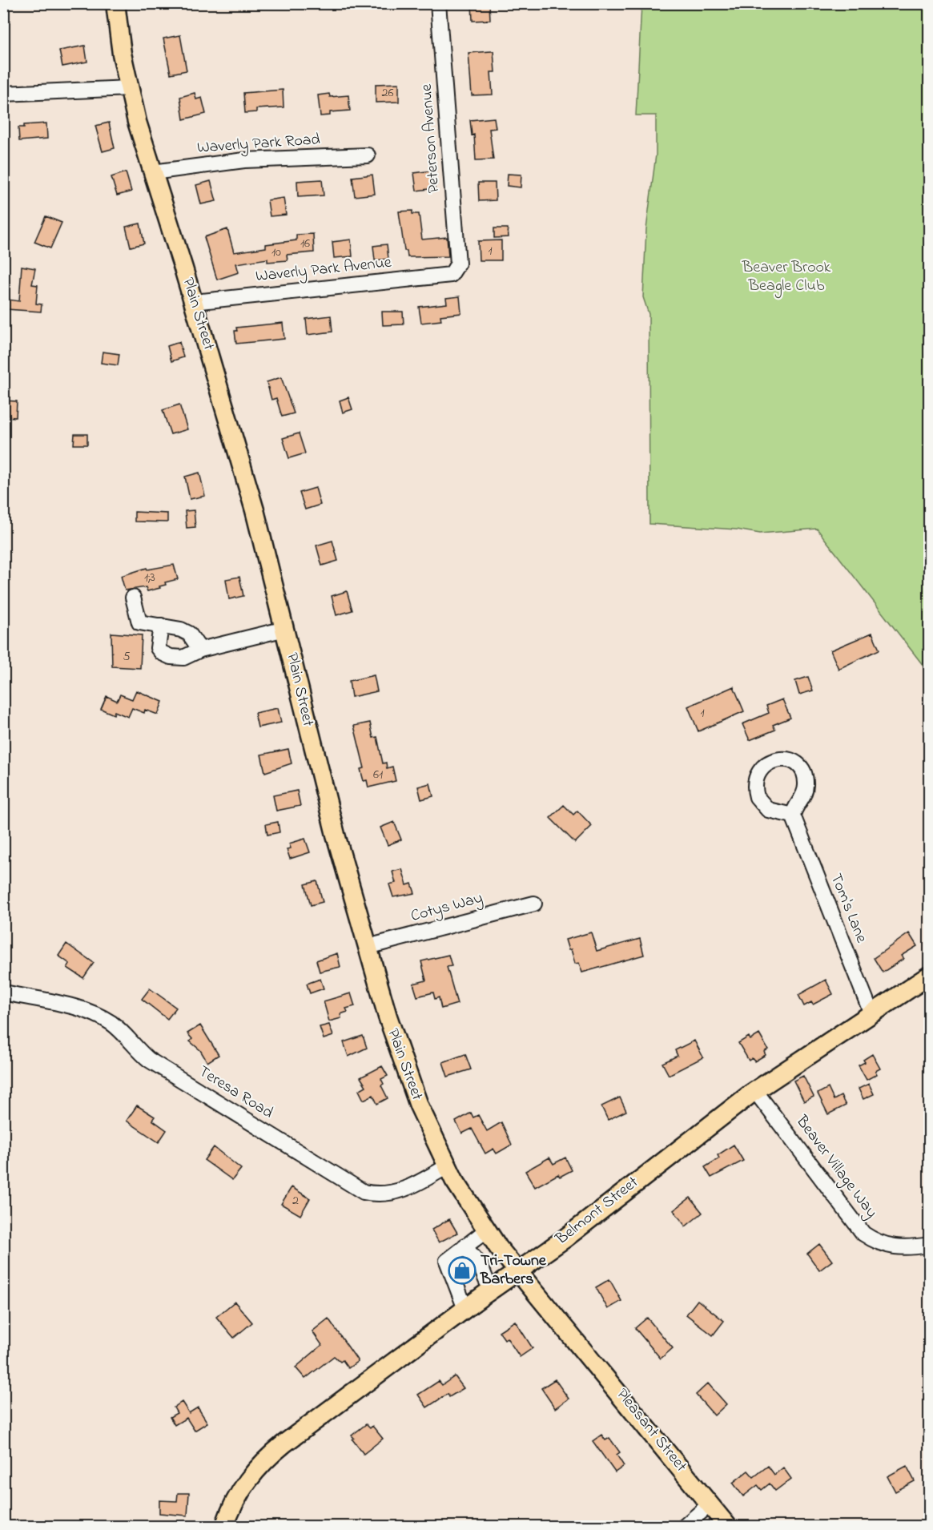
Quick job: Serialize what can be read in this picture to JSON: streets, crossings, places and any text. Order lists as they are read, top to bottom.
{
  "streets": {
    "main road": ["Plain Street", "Belmont Street", "Pleasant Street"],
    "street": [
      "Peterson Avenue",
      "Waverly Park Road",
      "Waverly Park Avenue",
      "Cotys Way",
      "Tom's Lane",
      "Teresa Road",
      "Beaver Village Way"
    ]
  },
  "crossings": [
    ["Peterson Avenue", "Waverly Park Avenue"],
    ["Waverly Park Road", "Plain Street"],
    ["Waverly Park Avenue", "Plain Street"],
    ["Plain Street", "Cotys Way"],
    ["Plain Street", "Teresa Road"],
    ["Plain Street", "Belmont Street"],
    ["Plain Street", "Pleasant Street"],
    ["Tom's Lane", "Belmont Street"],
    ["Beaver Village Way", "Belmont Street"]
  ],
  "parks": ["Beaver Brook Beagle Club"],
  "places": {
    "shop": ["Tri-Towne Barbers"]
  },
  "house_numbers": [
    "26",
    "16",
    "1",
    "10",
    "1;3",
    "5",
    "1",
    "61",
    "2"
  ]
}
